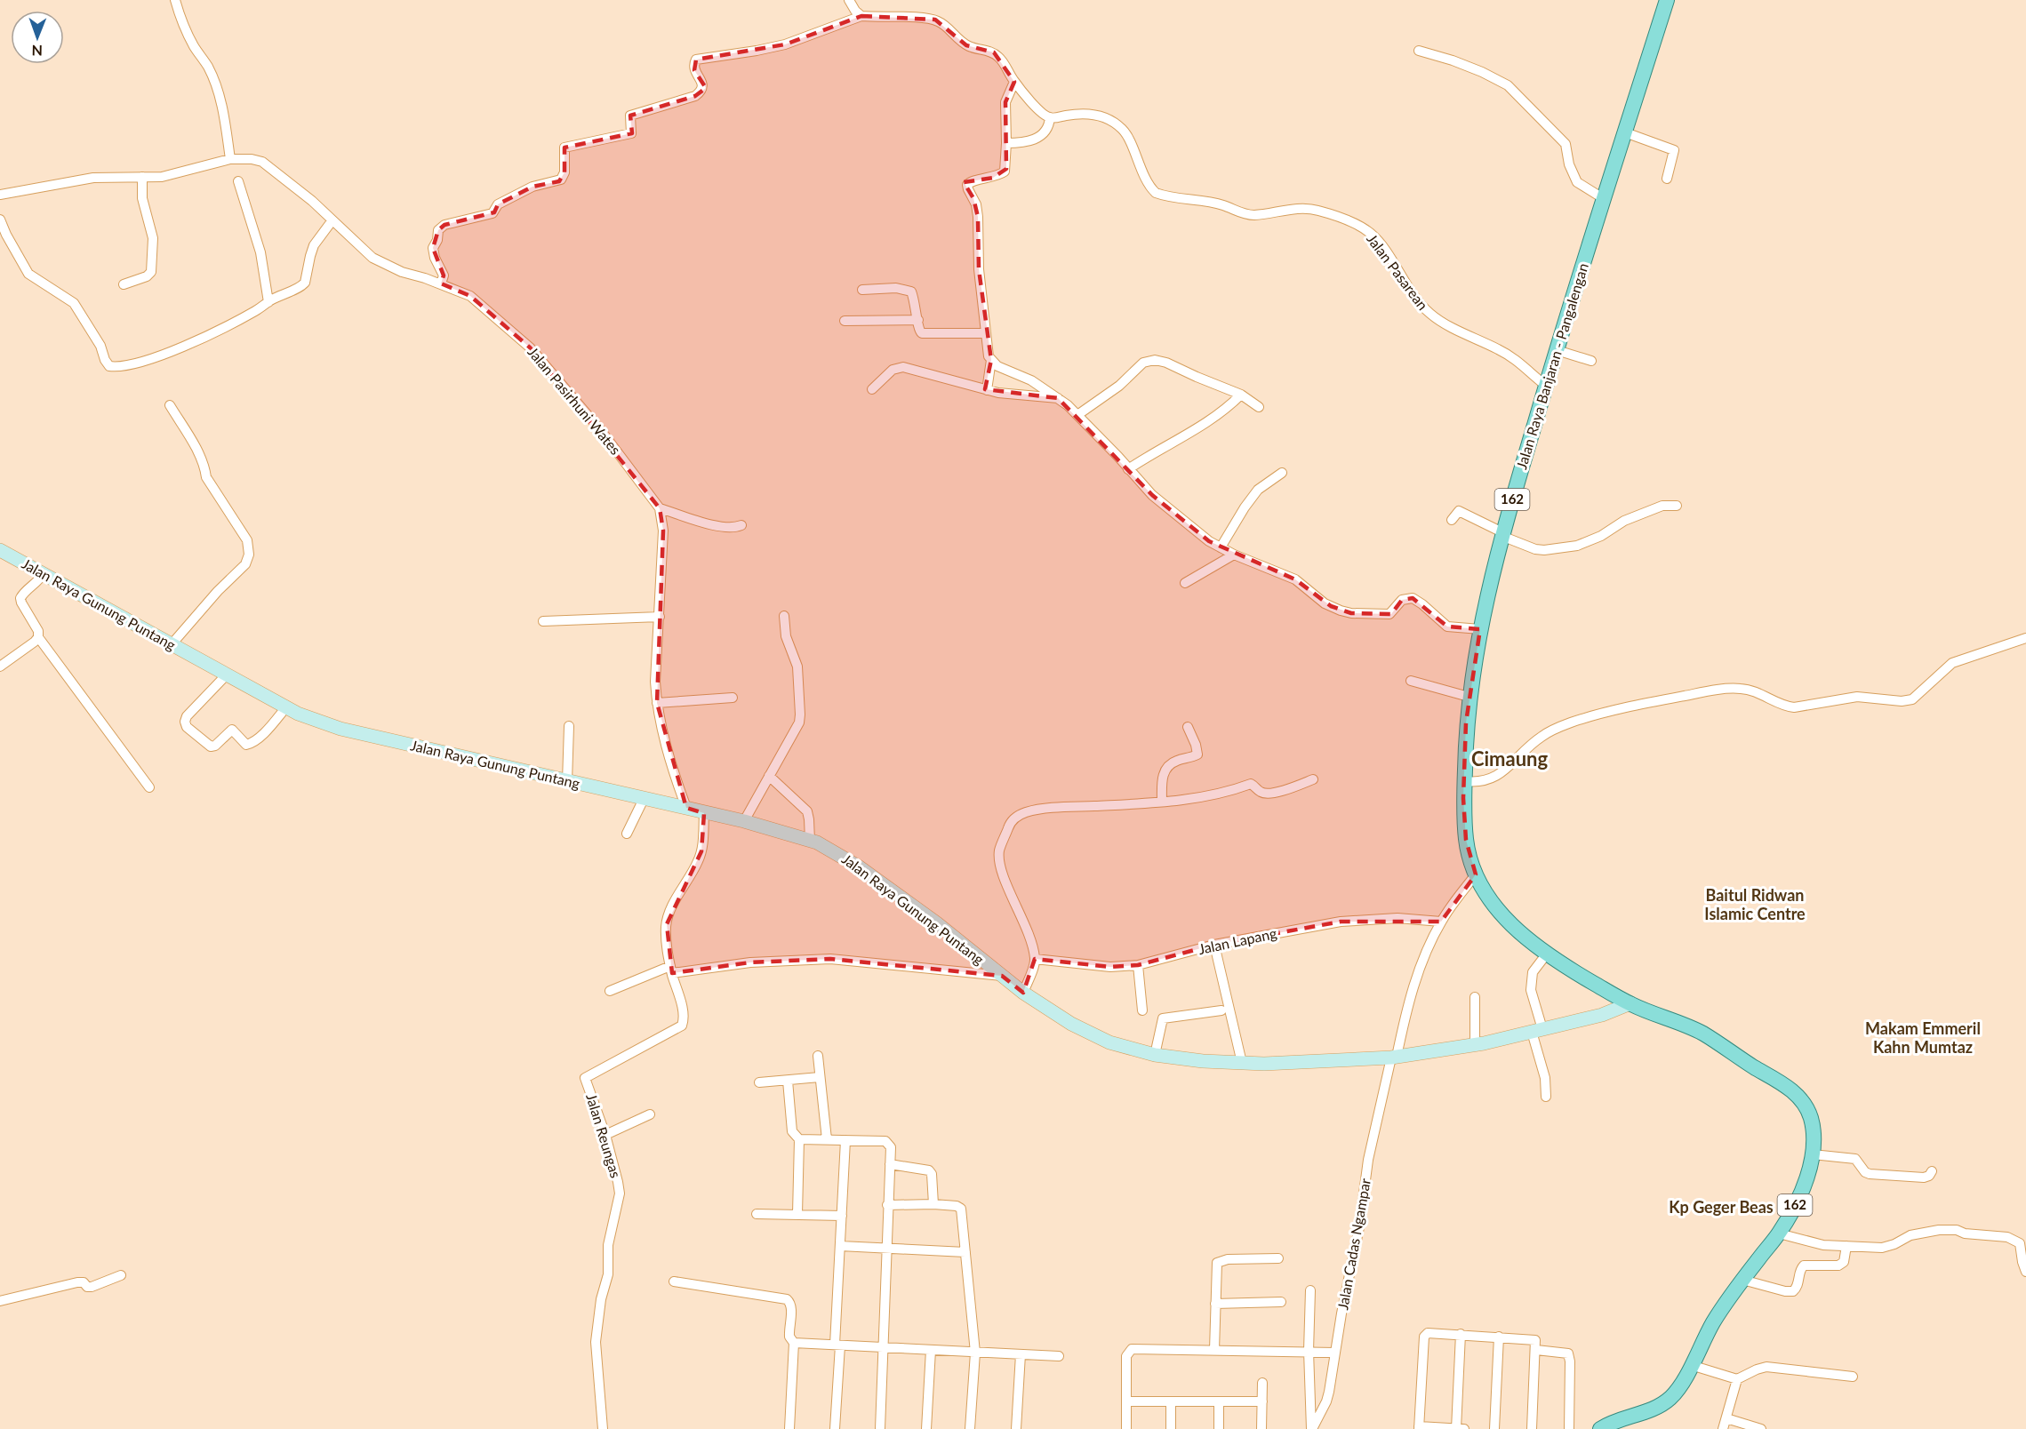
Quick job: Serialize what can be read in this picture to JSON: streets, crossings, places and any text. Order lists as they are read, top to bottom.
{
  "streets": {
    "main road": ["Jalan Raya Banjaran - Pangalengan", "162"],
    "street": [
      "Jalan Pasarean",
      "Jalan Pasirhuni Wates",
      "Jalan Raya Gunung Puntang",
      "Jalan Lapang",
      "Jalan Reungas",
      "Jalan Cadas Ngampar"
    ]
  },
  "crossings": [
    ["Jalan Pasarean", "Jalan Raya Banjaran - Pangalengan"],
    ["Jalan Raya Banjaran - Pangalengan", "Jalan Raya Gunung Puntang"],
    ["Jalan Raya Banjaran - Pangalengan", "Jalan Cadas Ngampar"],
    ["Jalan Pasirhuni Wates", "Jalan Raya Gunung Puntang"],
    ["Jalan Raya Gunung Puntang", "Jalan Reungas"],
    ["Jalan Raya Gunung Puntang", "Jalan Cadas Ngampar"],
    ["Jalan Lapang", "Jalan Cadas Ngampar"]
  ],
  "districts": [
    "Cimaung",
    "Baitul Ridwan Islamic Centre",
    "Makam Emmeril Kahn Mumtaz",
    "Kp Geger Beas"
  ],
  "north": "bottom"
}
